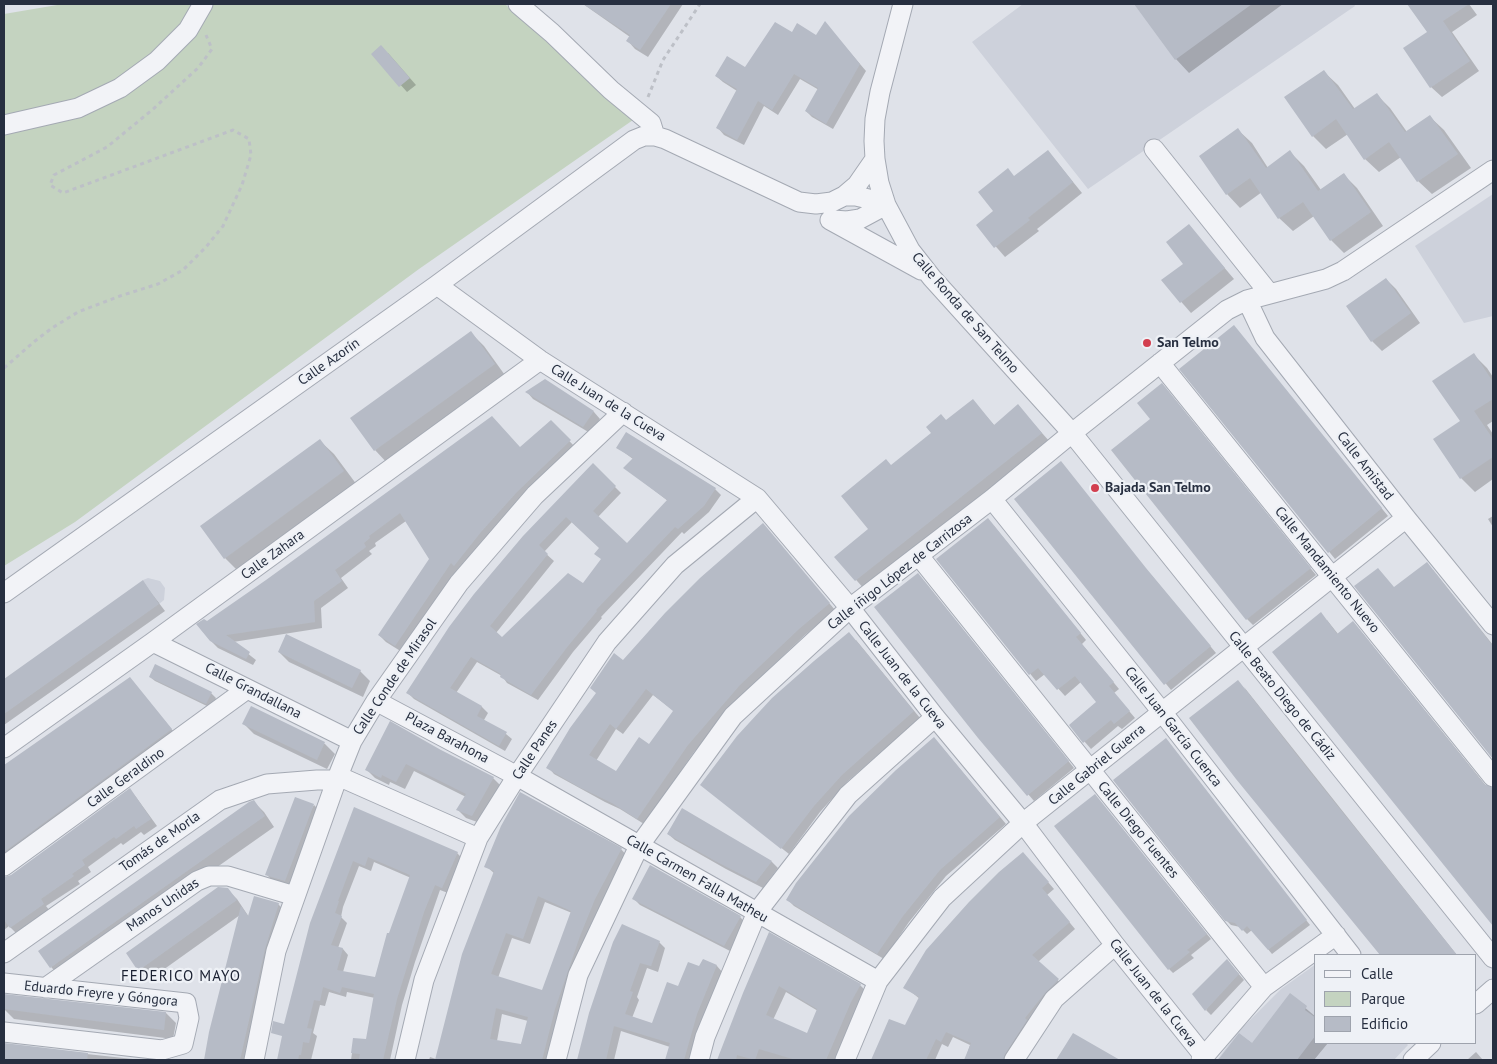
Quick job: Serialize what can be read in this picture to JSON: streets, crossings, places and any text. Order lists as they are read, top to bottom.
{
  "streets": {
    "street": [
      "Calle Ronda de San Telmo",
      "Calle Azorín",
      "Calle Juan de la Cueva",
      "Calle Amistad",
      "Calle Zahara",
      "Calle Mandamiento Nuevo",
      "Calle íñigo López de Carrizosa",
      "Calle Conde de Mirasol",
      "Calle Grandallana",
      "Calle Beato Diego de Cádiz",
      "Calle Juan García Cuenca",
      "Plaza Barahona",
      "Calle Panes",
      "Calle Gabriel Guerra",
      "Calle Geraldino",
      "Calle Diego Fuentes",
      "Tomás de Morla",
      "Calle Carmen Falla Matheu",
      "Manos Unidas",
      "Eduardo Freyre y Góngora"
    ]
  },
  "crossings": [
    ["Calle Ronda de San Telmo", "Calle íñigo López de Carrizosa"],
    ["Calle Ronda de San Telmo", "Calle Beato Diego de Cádiz"],
    ["Calle Azorín", "Calle Juan de la Cueva"],
    ["Calle Juan de la Cueva", "Calle Zahara"],
    ["Calle Juan de la Cueva", "Calle íñigo López de Carrizosa"],
    ["Calle Juan de la Cueva", "Calle Conde de Mirasol"],
    ["Calle Juan de la Cueva", "Calle Panes"],
    ["Calle Juan de la Cueva", "Calle Gabriel Guerra"],
    ["Calle Amistad", "Calle Gabriel Guerra"],
    ["Calle Zahara", "Calle Grandallana"],
    ["Calle Mandamiento Nuevo", "Calle Gabriel Guerra"],
    ["Calle íñigo López de Carrizosa", "Calle Beato Diego de Cádiz"],
    ["Calle íñigo López de Carrizosa", "Calle Juan García Cuenca"],
    ["Calle íñigo López de Carrizosa", "Calle Diego Fuentes"],
    ["Calle íñigo López de Carrizosa", "Calle Carmen Falla Matheu"],
    ["Calle Conde de Mirasol", "Calle Grandallana"],
    ["Calle Conde de Mirasol", "Plaza Barahona"],
    ["Calle Conde de Mirasol", "Tomás de Morla"],
    ["Calle Conde de Mirasol", "Manos Unidas"],
    ["Calle Grandallana", "Calle Geraldino"],
    ["Calle Beato Diego de Cádiz", "Calle Gabriel Guerra"],
    ["Calle Juan García Cuenca", "Calle Gabriel Guerra"],
    ["Plaza Barahona", "Calle Panes"],
    ["Plaza Barahona", "Calle Carmen Falla Matheu"],
    ["Calle Panes", "Calle Carmen Falla Matheu"],
    ["Calle Gabriel Guerra", "Calle Diego Fuentes"],
    ["Calle Gabriel Guerra", "Calle Carmen Falla Matheu"],
    ["Manos Unidas", "Eduardo Freyre y Góngora"]
  ],
  "districts": ["FEDERICO MAYO"],
  "places": ["San Telmo", "Bajada San Telmo"],
  "legend": ["Calle", "Parque", "Edificio"]
}
